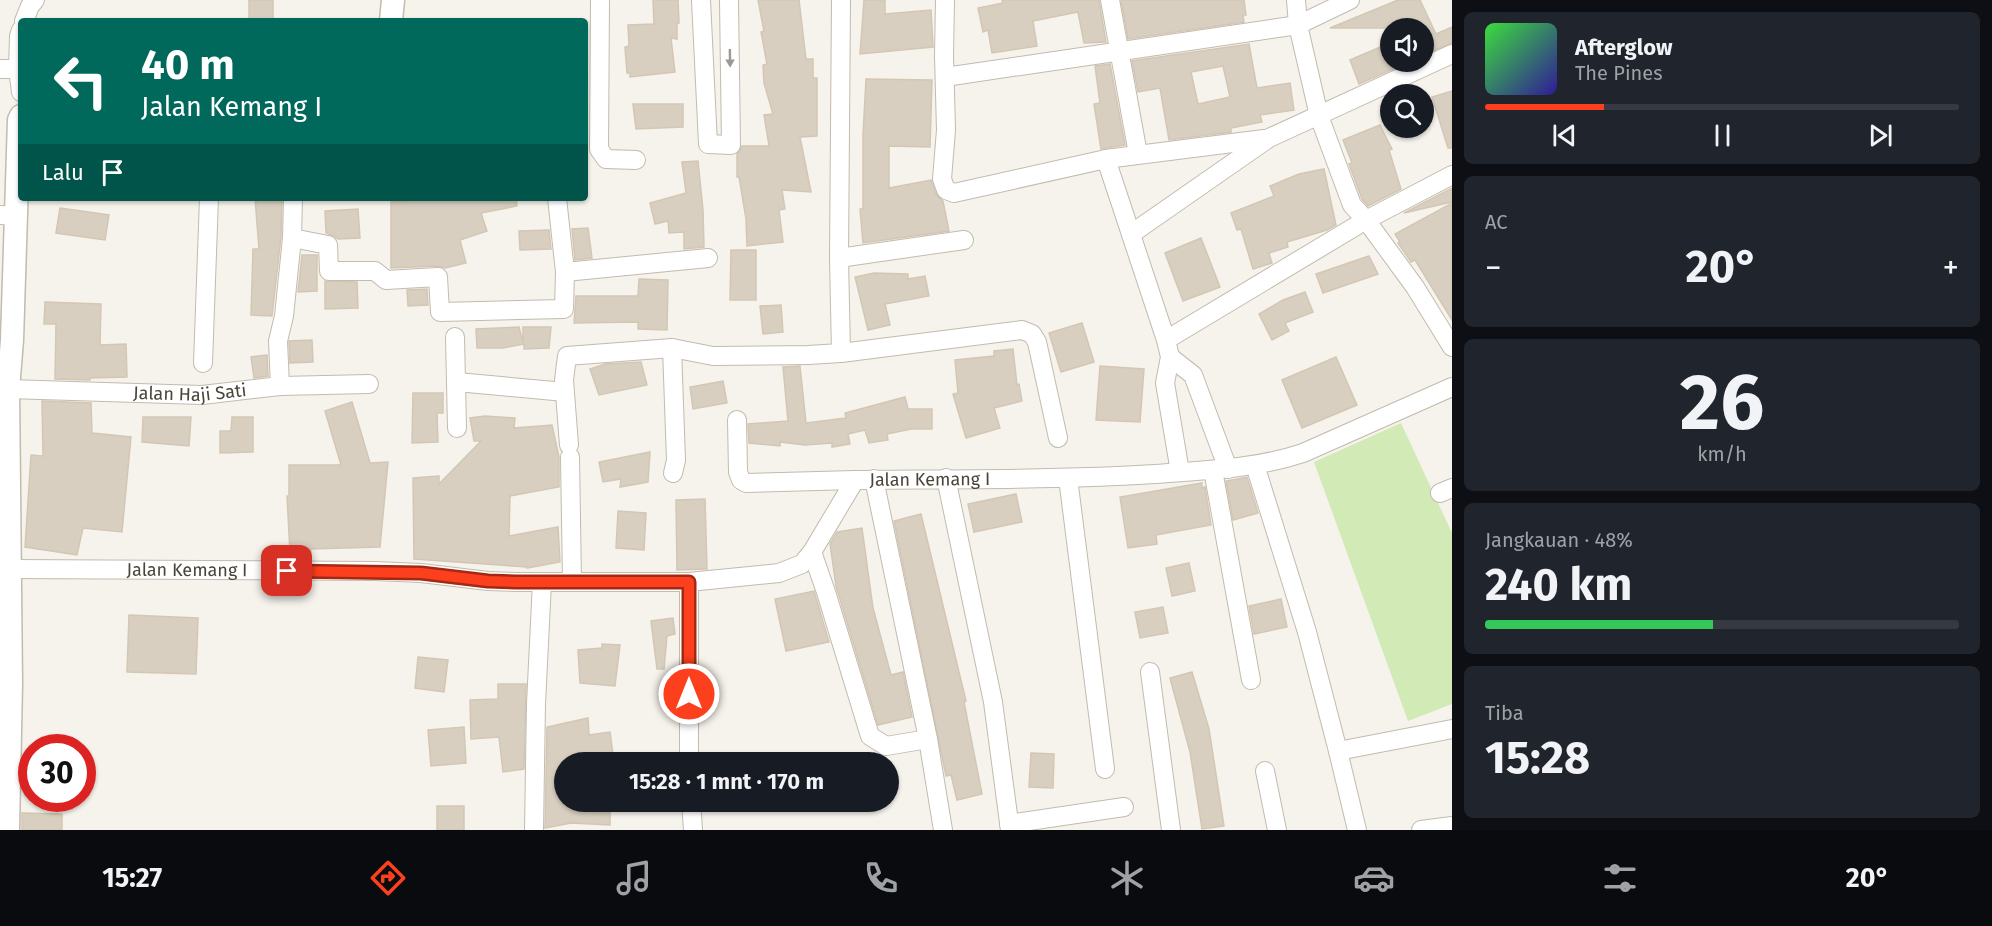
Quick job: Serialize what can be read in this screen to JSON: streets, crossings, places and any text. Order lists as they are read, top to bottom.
{
  "streets": {
    "street": ["Jalan Haji Sati", "Jalan Kemang I"]
  },
  "page": {
    "turn": ["40 m", "Jalan Kemang I"],
    "song": ["Afterglow", "The Pines"],
    "then": "Lalu",
    "tile": [
      "AC",
      ["26", "km/h"],
      ["Jangkauan · 48%", "240 km"],
      ["Tiba", "15:28"]
    ],
    "heat": ["−", "20°", "+"],
    "limit": "30",
    "trip": "15:28 · 1 mnt · 170 m",
    "tabs": ["15:27", "20°"]
  }
}
